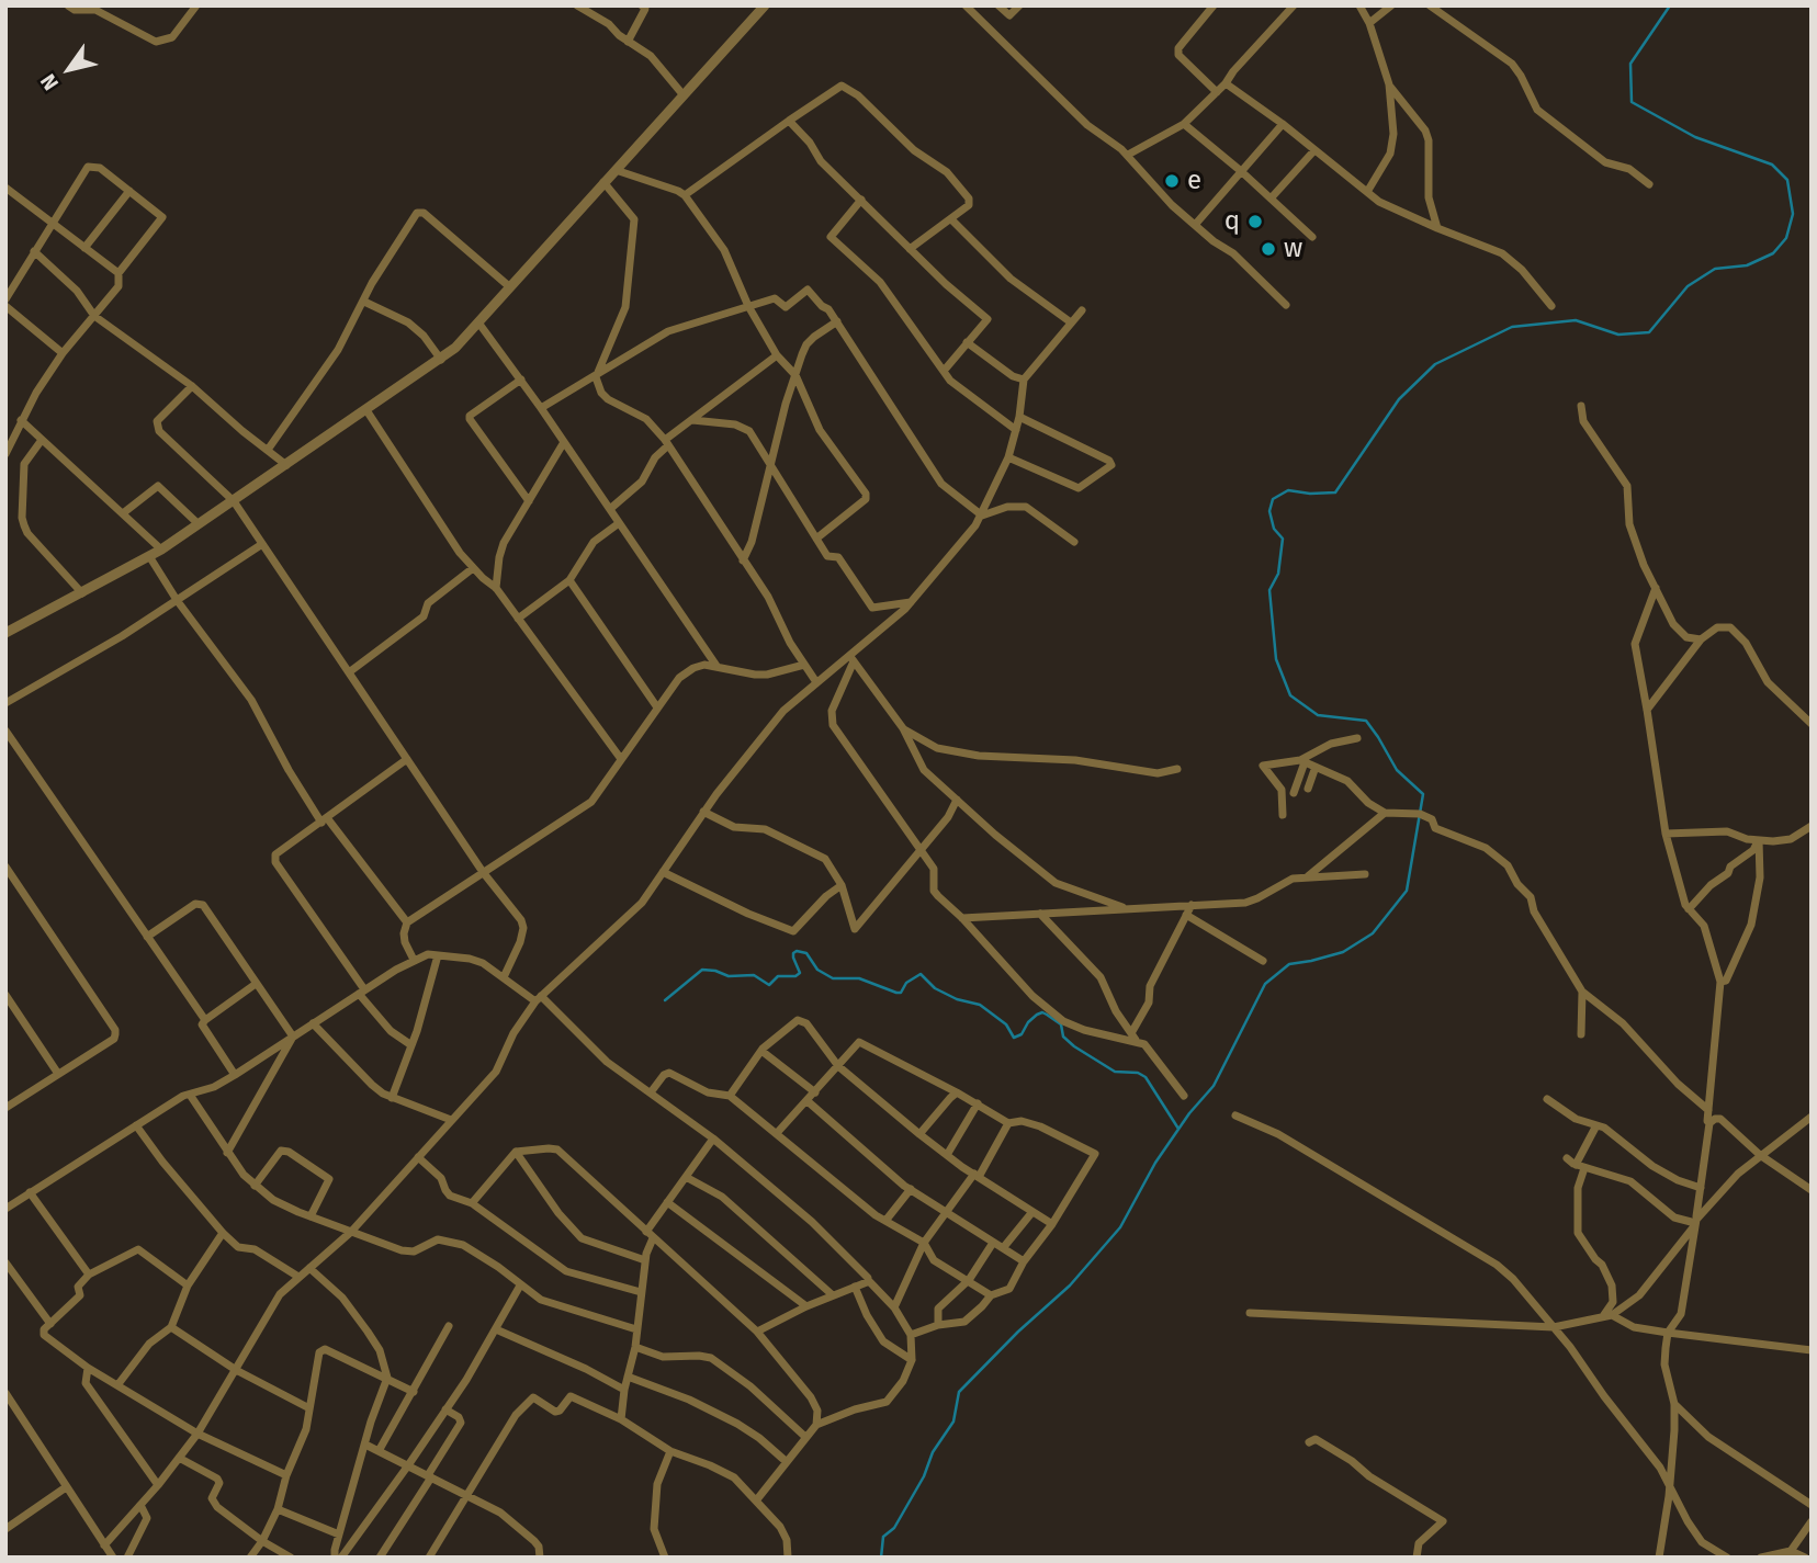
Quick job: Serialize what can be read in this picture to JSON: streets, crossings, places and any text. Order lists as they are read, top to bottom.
{
  "places": ["e", "q", "w"],
  "north": "bottom left"
}
